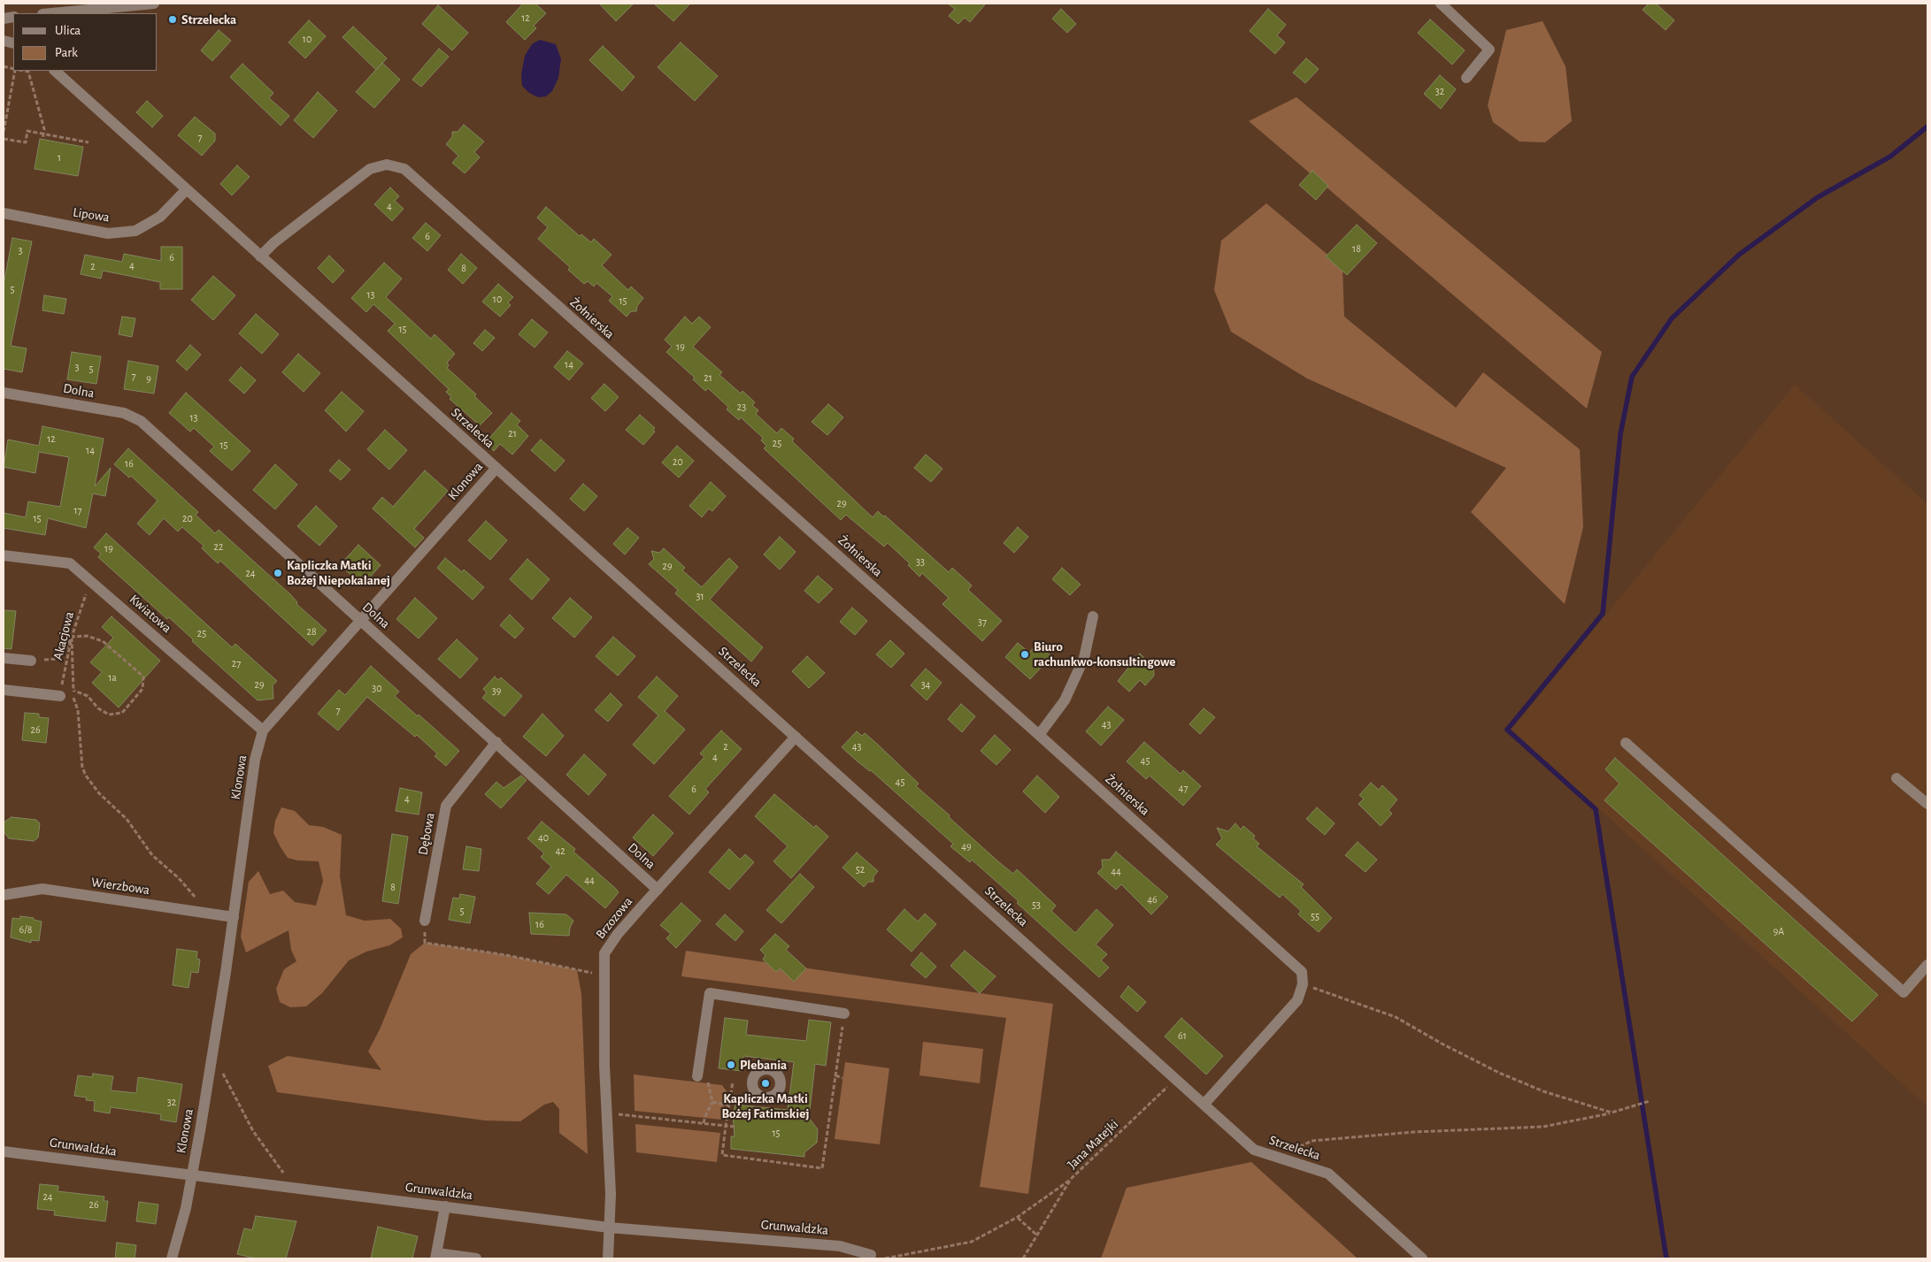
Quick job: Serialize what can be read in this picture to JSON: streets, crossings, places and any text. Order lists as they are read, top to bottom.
{
  "streets": {
    "street": [
      "Lipowa",
      "Żołnierska",
      "Dolna",
      "Strzelecka",
      "Klonowa",
      "Kwiatowa",
      "Dębowa",
      "Wierzbowa",
      "Brzozowa",
      "Grunwaldzka"
    ],
    "path": ["Akacjowa", "Jana Matejki"]
  },
  "crossings": [
    ["Lipowa", "Strzelecka"],
    ["Żołnierska", "Strzelecka"],
    ["Dolna", "Klonowa"],
    ["Dolna", "Dębowa"],
    ["Dolna", "Brzozowa"],
    ["Strzelecka", "Klonowa"],
    ["Strzelecka", "Brzozowa"],
    ["Strzelecka", "Jana Matejki"],
    ["Klonowa", "Kwiatowa"],
    ["Klonowa", "Wierzbowa"],
    ["Klonowa", "Grunwaldzka"],
    ["Kwiatowa", "Akacjowa"],
    ["Brzozowa", "Grunwaldzka"]
  ],
  "places": [
    "Strzelecka",
    "Kapliczka Matki Bożej Niepokalanej",
    "Biuro rachunkwo-konsultingowe",
    "Plebania",
    "Kapliczka Matki Bożej Fatimskiej"
  ],
  "house_numbers": [
    "12",
    "10",
    "32",
    "7",
    "1",
    "4",
    "6",
    "18",
    "3",
    "6",
    "4",
    "2",
    "8",
    "5",
    "13",
    "10",
    "15",
    "15",
    "19",
    "14",
    "3",
    "5",
    "7",
    "21",
    "9",
    "23",
    "13",
    "21",
    "12",
    "25",
    "15",
    "14",
    "20",
    "16",
    "29",
    "17",
    "15",
    "20",
    "22",
    "19",
    "33",
    "29",
    "24",
    "31",
    "37",
    "28",
    "25",
    "27",
    "1a",
    "29",
    "34",
    "30",
    "39",
    "7",
    "43",
    "26",
    "2",
    "43",
    "4",
    "45",
    "45",
    "47",
    "6",
    "4",
    "40",
    "49",
    "42",
    "52",
    "44",
    "44",
    "8",
    "46",
    "53",
    "5",
    "55",
    "16",
    "6/8",
    "9A",
    "61",
    "32",
    "15",
    "24",
    "26"
  ],
  "legend": ["Ulica", "Park"]
}
